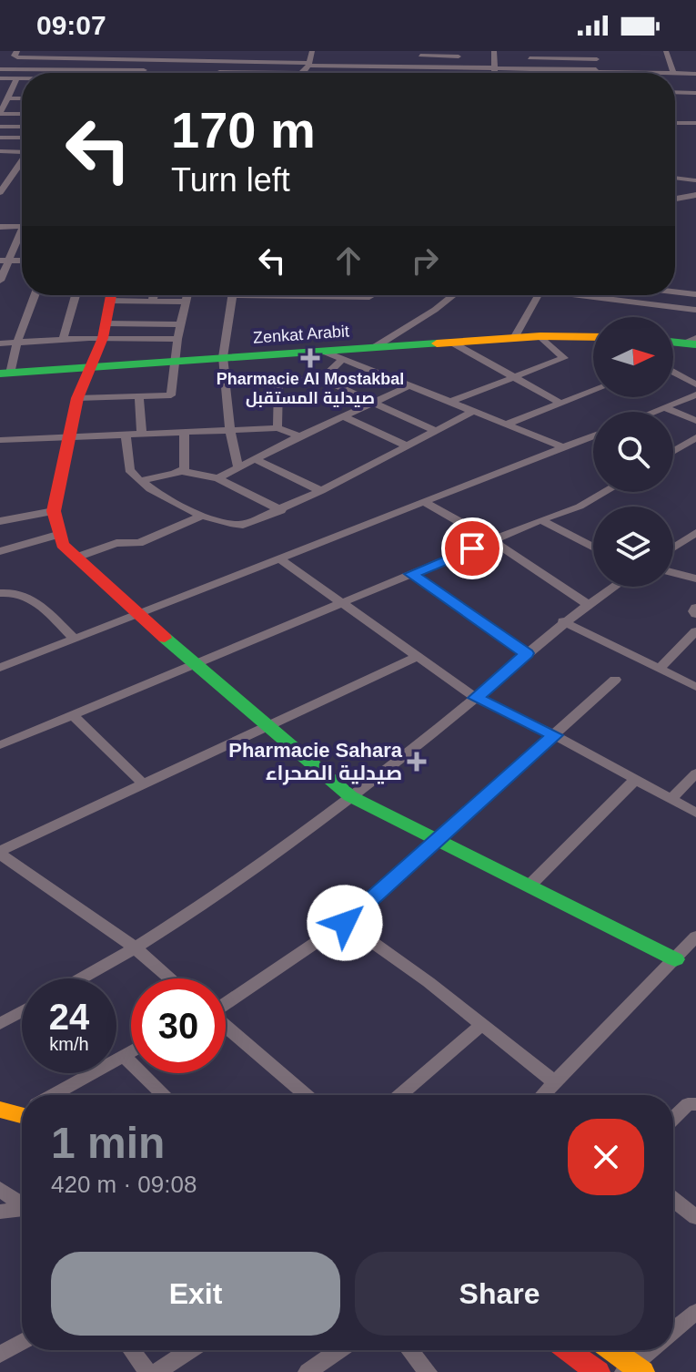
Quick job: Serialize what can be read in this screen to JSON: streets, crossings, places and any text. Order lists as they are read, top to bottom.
{
  "streets": {
    "street": ["Zenkat Arabit"]
  },
  "places": {
    "health": ["Pharmacie Al Mostakbal صيدلية المستقبل", "Pharmacie Sahara صيدلية الصحراء"]
  },
  "north": "right",
  "page": {
    "status": "09:07",
    "turn": ["170 m", "Turn left"],
    "speed": "24 km/h",
    "limit": "30",
    "heading": ["1 min", "420 m · 09:08"],
    "buttons": ["Exit", "Share"]
  }
}
